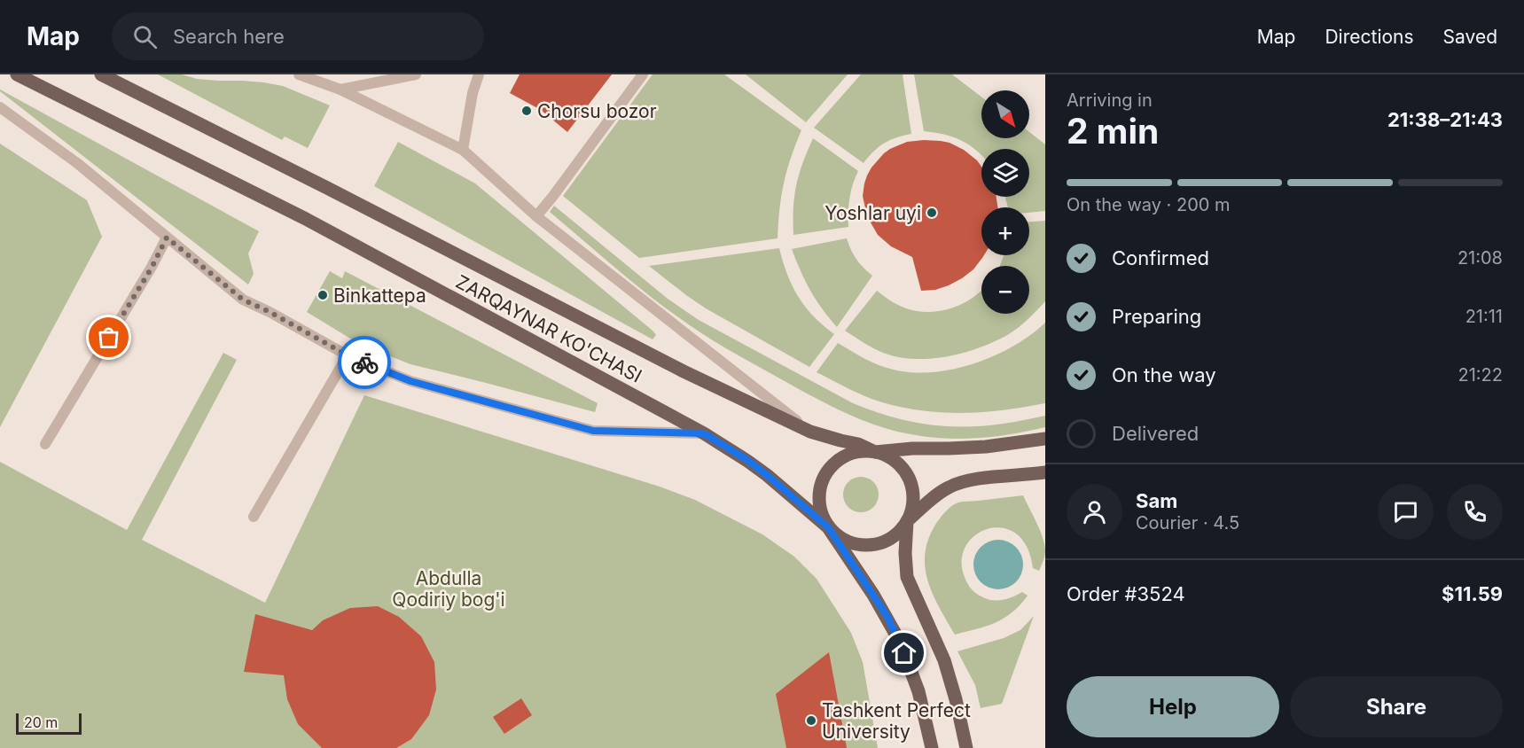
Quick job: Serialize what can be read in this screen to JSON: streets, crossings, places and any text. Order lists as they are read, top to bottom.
{
  "streets": {
    "main road": ["ZARQAYNAR KO'CHASI"]
  },
  "parks": ["Abdulla Qodiriy bog'i"],
  "places": [
    "Chorsu bozor",
    "Yoshlar uyi",
    "Binkattepa",
    "Tashkent Perfect University"
  ],
  "scale_bar": "20 m",
  "north": "bottom right",
  "page": {
    "header": "Map",
    "search": "Search here",
    "nav": ["Map", "Directions", "Saved"],
    "heading": ["2 min", "Arriving in", "21:38–21:43"],
    "panel": [
      "Sam",
      "Courier · 4.5",
      "Order #3524",
      "$11.59"
    ],
    "map_buttons": ["+", "−"],
    "bar": "On the way · 200 m",
    "list": [
      ["Confirmed", "21:08"],
      ["Preparing", "21:11"],
      ["On the way", "21:22"],
      "Delivered"
    ],
    "buttons": ["Help", "Share"],
    "scale": "20 m"
  }
}
